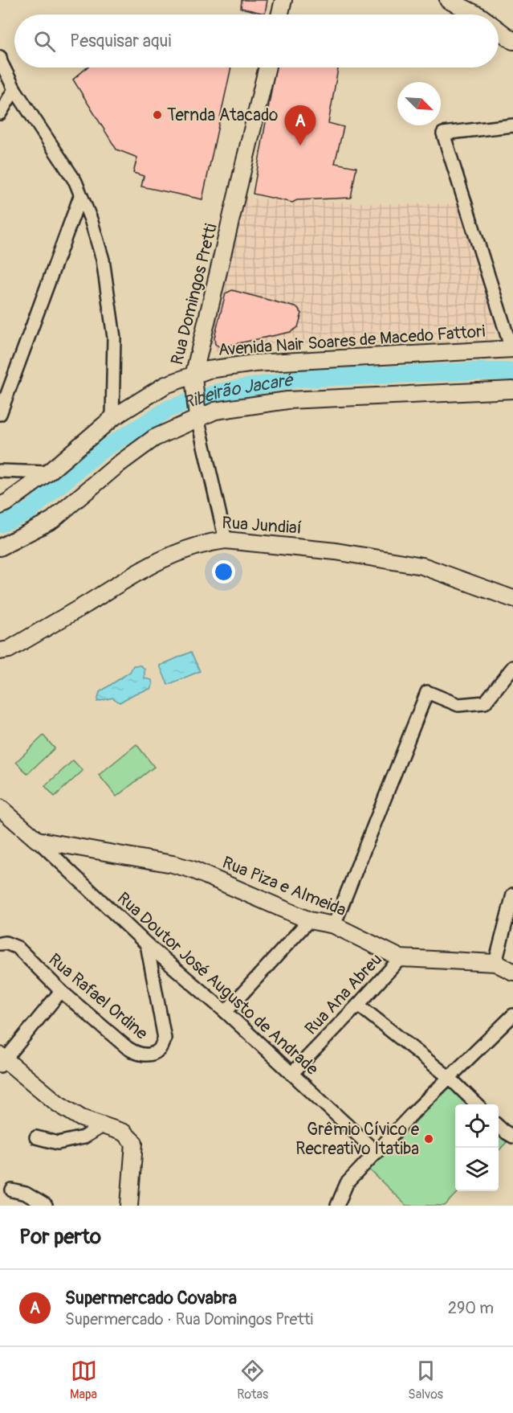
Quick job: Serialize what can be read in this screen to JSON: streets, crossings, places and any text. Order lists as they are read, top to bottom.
{
  "streets": {
    "main road": [
      "Rua Domingos Pretti",
      "Avenida Nair Soares de Macedo Fattori",
      "Rua Jundiaí",
      "Rua Piza e Almeida"
    ],
    "street": ["Rua Doutor José Augusto de Andrade", "Rua Ana Abreu", "Rua Rafael Ordine"]
  },
  "crossings": [
    ["Rua Domingos Pretti", "Avenida Nair Soares de Macedo Fattori"],
    ["Rua Domingos Pretti", "Rua Jundiaí"],
    ["Rua Piza e Almeida", "Rua Doutor José Augusto de Andrade"],
    ["Rua Piza e Almeida", "Rua Ana Abreu"],
    ["Rua Doutor José Augusto de Andrade", "Rua Ana Abreu"],
    ["Rua Doutor José Augusto de Andrade", "Rua Rafael Ordine"]
  ],
  "water": ["Ribeirão Jacaré"],
  "places": ["Ternda Atacado", "Grêmio Cívico e Recreativo Itatiba"],
  "north": "bottom right",
  "page": {
    "search": "Pesquisar aqui",
    "pins": "A",
    "heading": "Por perto",
    "list": [
      {
        "mark": "A",
        "name": "Supermercado Covabra",
        "note": "Supermercado · Rua Domingos Pretti",
        "value": "290 m"
      }
    ],
    "nav": ["Mapa", "Rotas", "Salvos"]
  }
}
